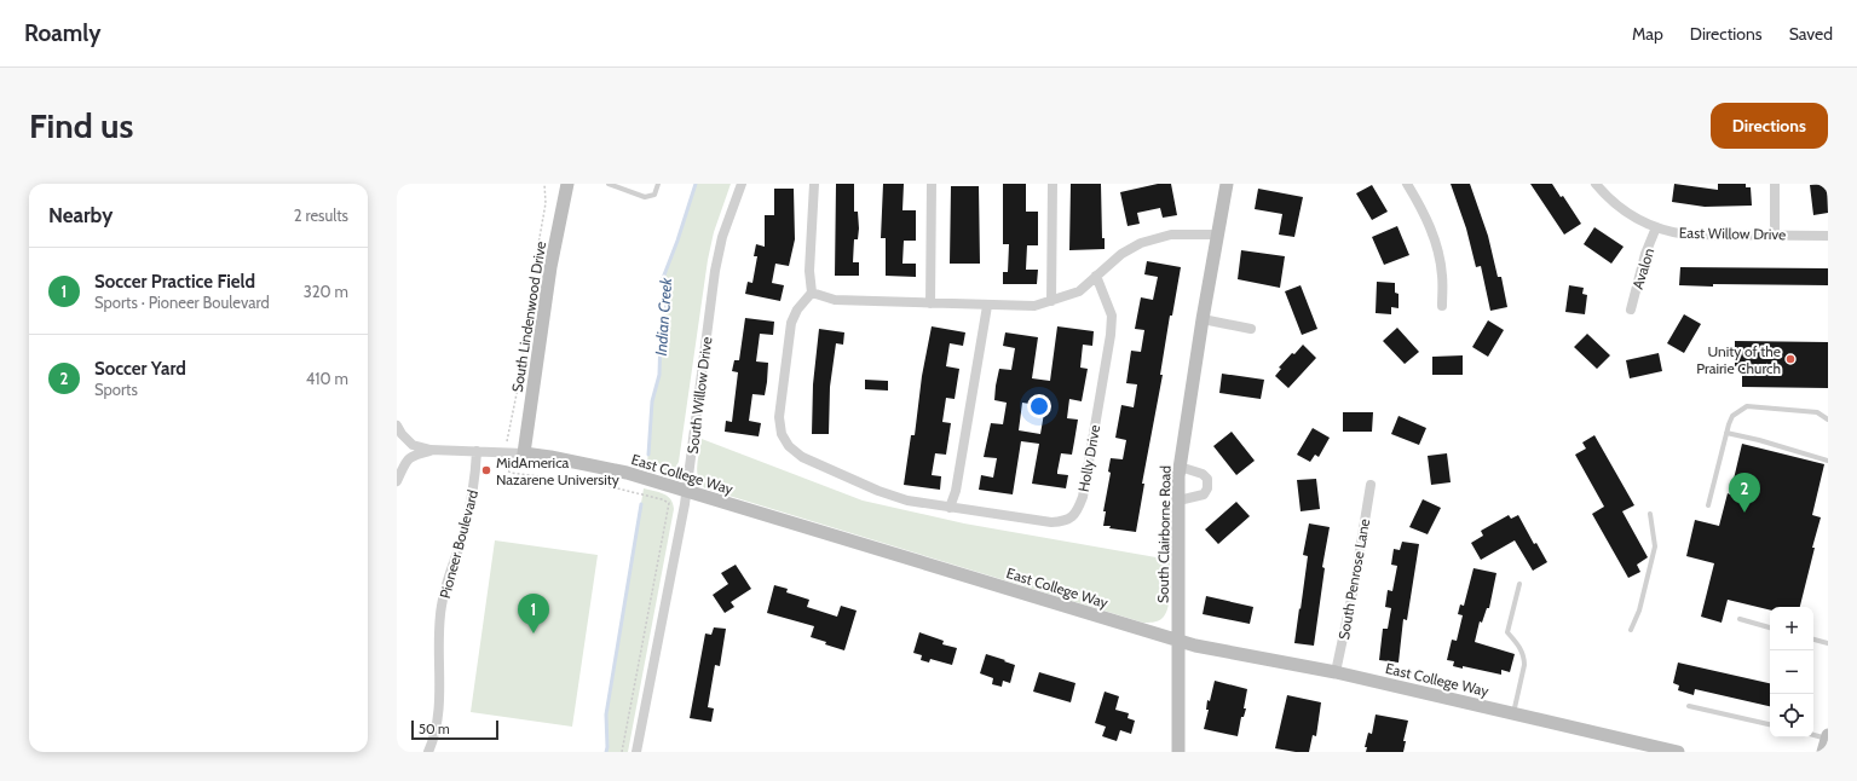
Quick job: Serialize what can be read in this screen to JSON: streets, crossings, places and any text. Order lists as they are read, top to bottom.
{
  "streets": {
    "street": [
      "East Willow Drive",
      "Avalon",
      "South Lindenwood Drive",
      "South Willow Drive",
      "Holly Drive",
      "East College Way",
      "South Clairborne Road",
      "Pioneer Boulevard",
      "South Penrose Lane"
    ]
  },
  "crossings": [
    ["East Willow Drive", "Avalon"],
    ["South Lindenwood Drive", "East College Way"],
    ["South Willow Drive", "East College Way"],
    ["East College Way", "South Clairborne Road"],
    ["East College Way", "Pioneer Boulevard"],
    ["East College Way", "South Penrose Lane"]
  ],
  "water": ["Indian Creek"],
  "places": ["Unity of the Prairie Church", "MidAmerica Nazarene University"],
  "scale_bar": "50 m",
  "page": {
    "header": "Roamly",
    "nav": ["Map", "Directions", "Saved"],
    "buttons": "Directions",
    "title": "Find us",
    "heading": ["Nearby", "2 results"],
    "list": [
      {
        "mark": "1",
        "name": "Soccer Practice Field",
        "note": "Sports · Pioneer Boulevard",
        "value": "320 m"
      },
      {
        "mark": "2",
        "name": "Soccer Yard",
        "note": "Sports",
        "value": "410 m"
      }
    ],
    "pins": ["2", "1"],
    "map_buttons": ["+", "−"],
    "scale": "50 m"
  }
}
